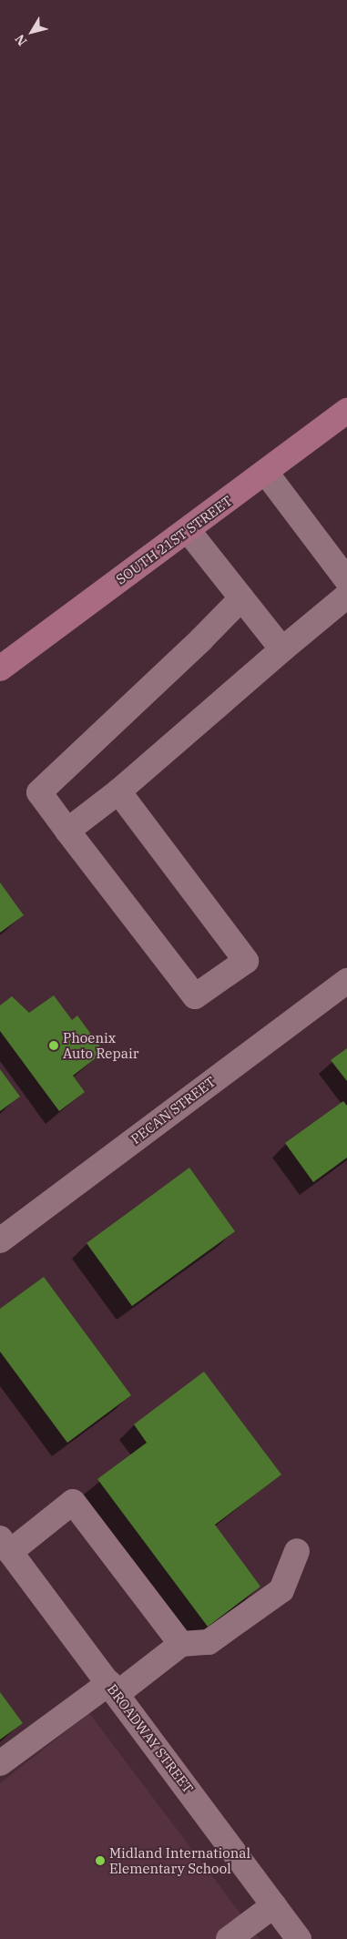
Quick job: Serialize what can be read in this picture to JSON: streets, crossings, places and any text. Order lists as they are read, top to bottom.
{
  "streets": {
    "main road": ["SOUTH 21ST STREET"],
    "street": ["PECAN STREET", "BROADWAY STREET"]
  },
  "places": ["Phoenix Auto Repair", "Midland International Elementary School"],
  "north": "bottom left"
}
